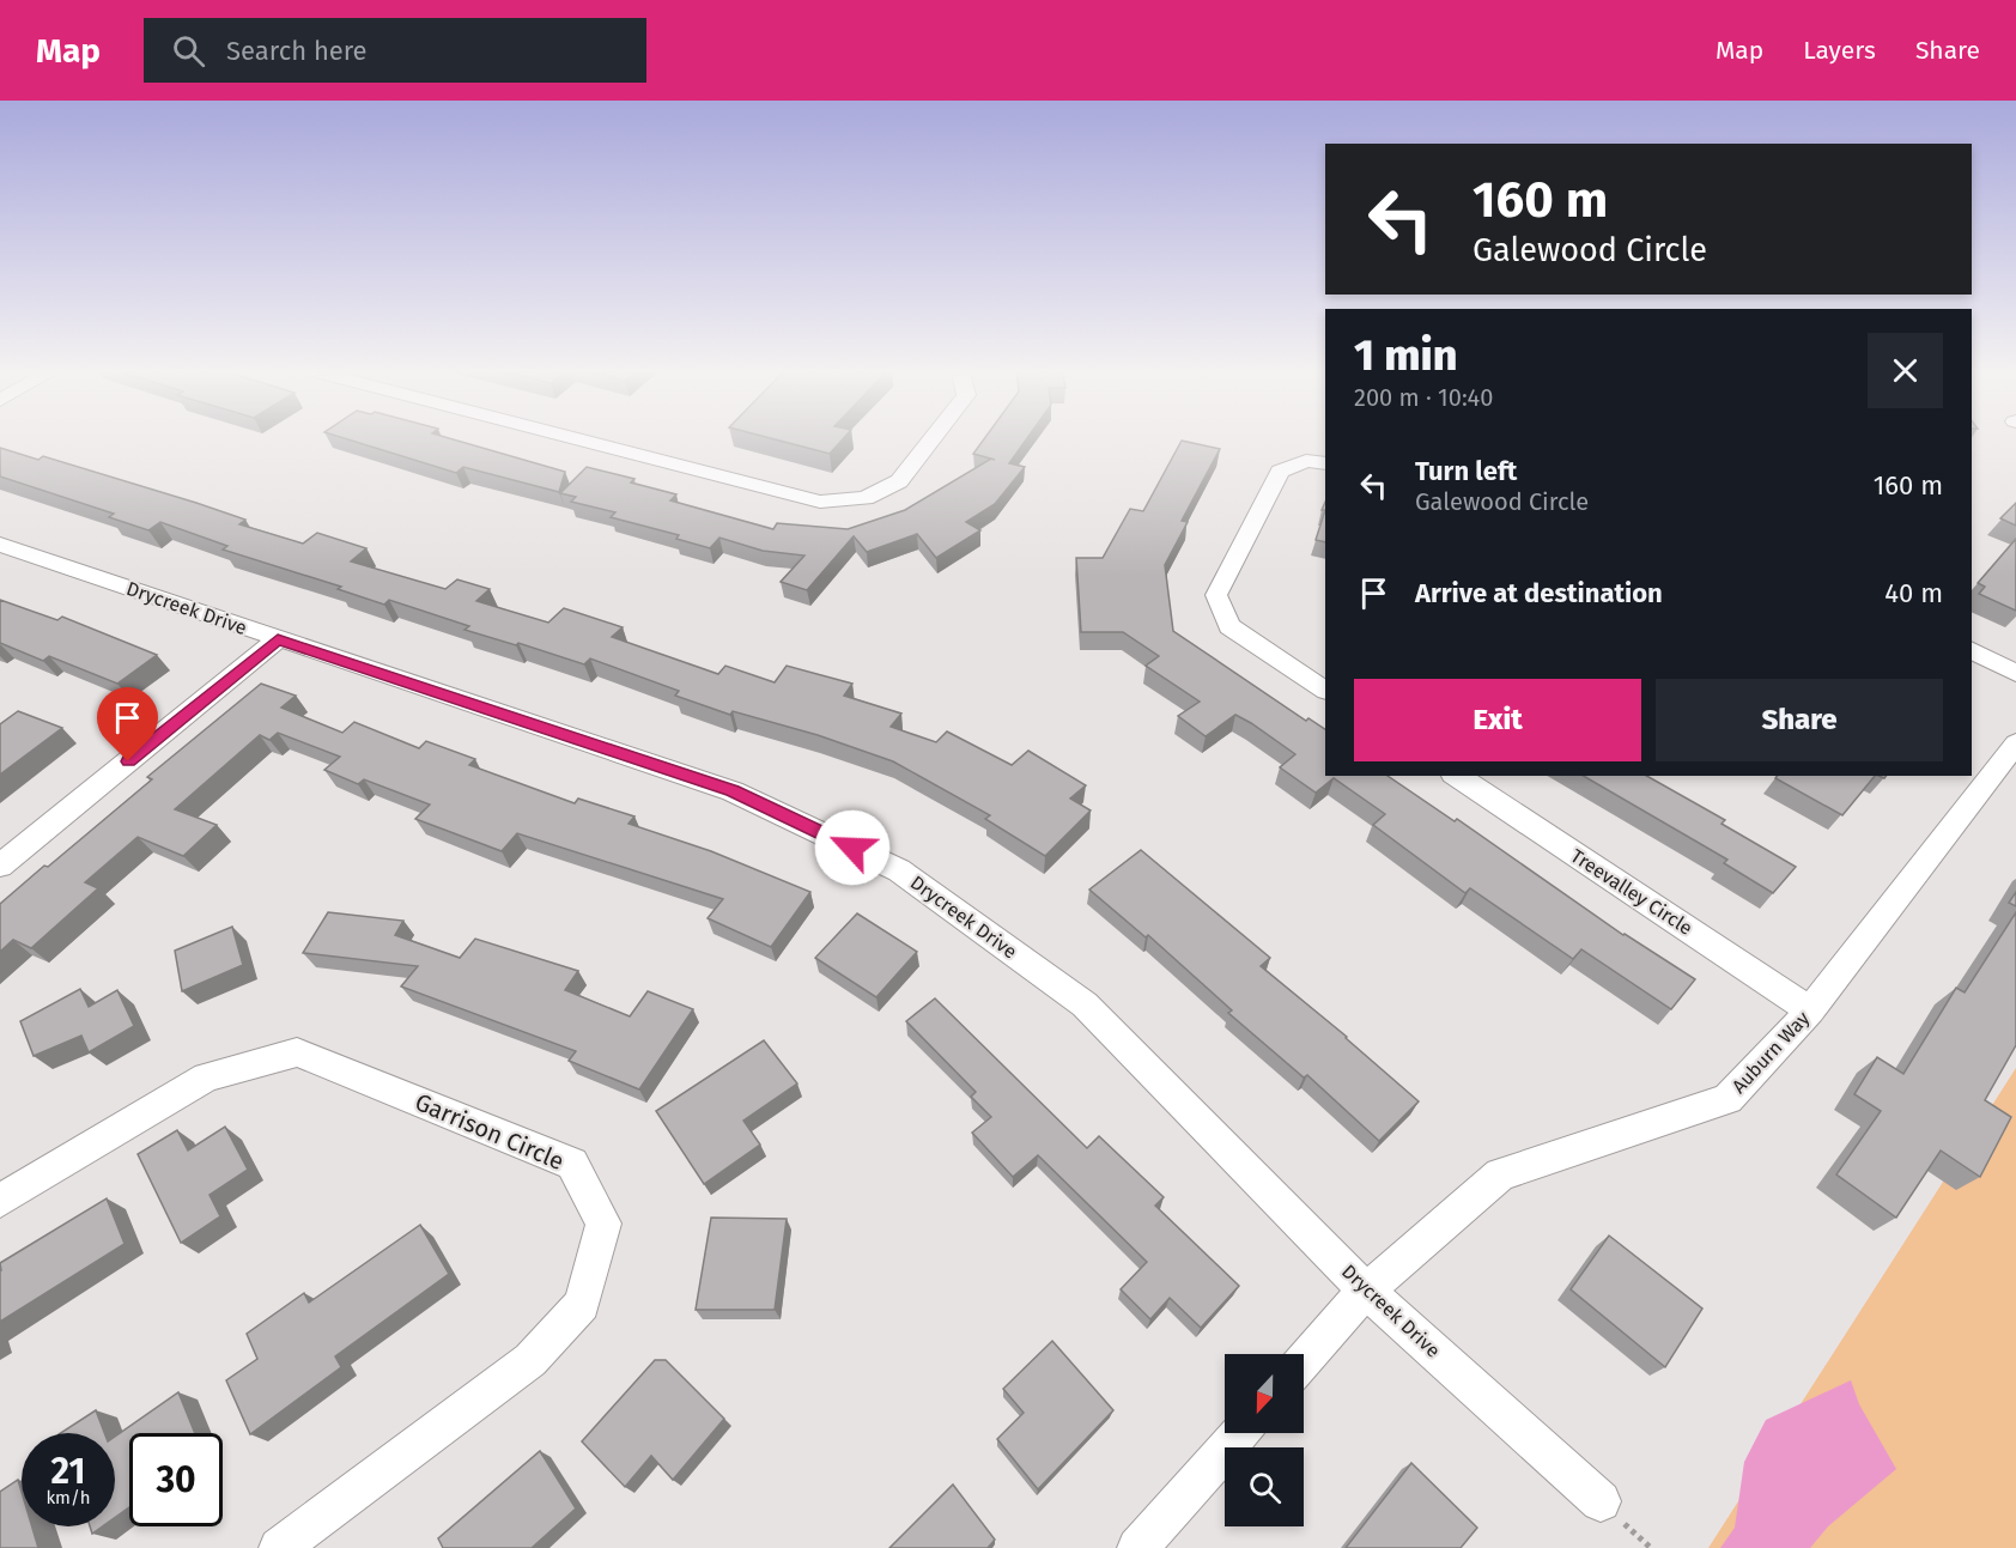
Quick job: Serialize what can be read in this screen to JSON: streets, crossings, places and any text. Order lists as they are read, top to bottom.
{
  "streets": {
    "street": [
      "Drycreek Drive",
      "Treevalley Circle",
      "Auburn Way",
      "Garrison Circle"
    ]
  },
  "crossings": [
    ["Drycreek Drive", "Auburn Way"],
    ["Treevalley Circle", "Auburn Way"]
  ],
  "north": "bottom",
  "page": {
    "header": "Map",
    "search": "Search here",
    "nav": ["Map", "Layers", "Share"],
    "turn": ["160 m", "Galewood Circle"],
    "heading": ["1 min", "200 m · 10:40"],
    "list": [
      {
        "name": "Turn left",
        "note": "Galewood Circle",
        "value": "160 m"
      },
      {
        "name": "Arrive at destination",
        "value": "40 m"
      }
    ],
    "buttons": ["Exit", "Share"],
    "speed": "21 km/h",
    "limit": "30"
  }
}
